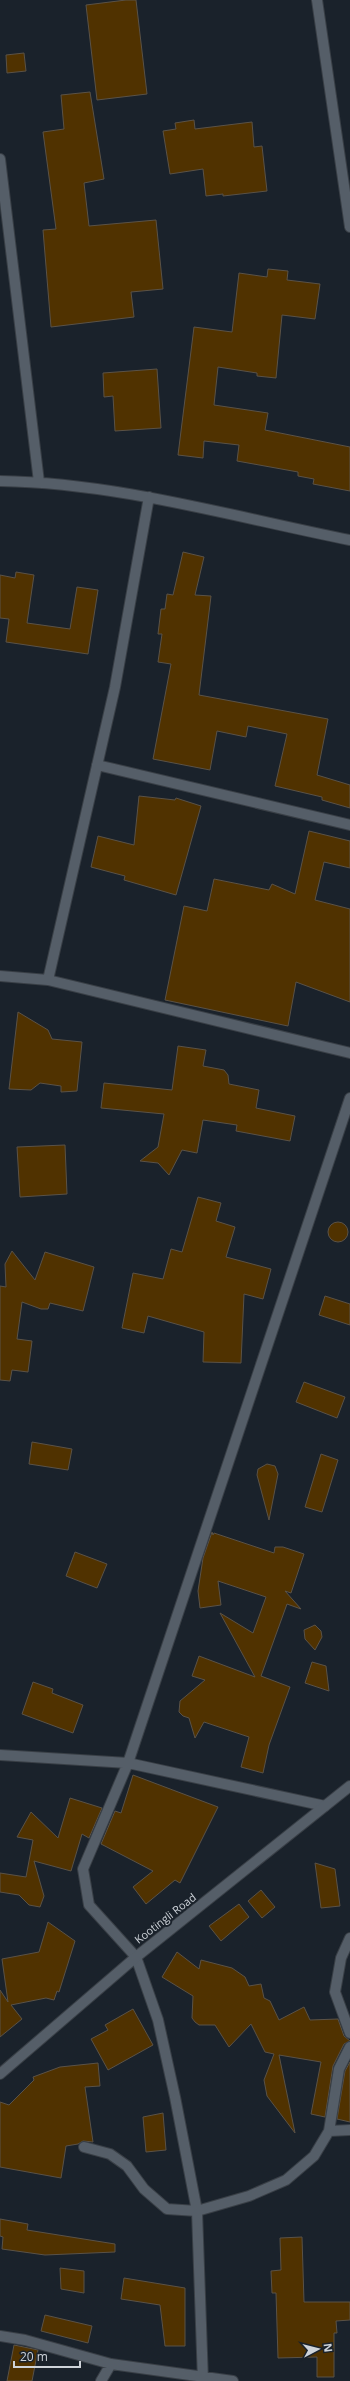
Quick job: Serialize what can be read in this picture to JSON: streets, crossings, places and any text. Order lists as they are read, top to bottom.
{
  "streets": {
    "street": ["Kootingli Road"]
  },
  "scale_bar": "20 m",
  "north": "right"
}
